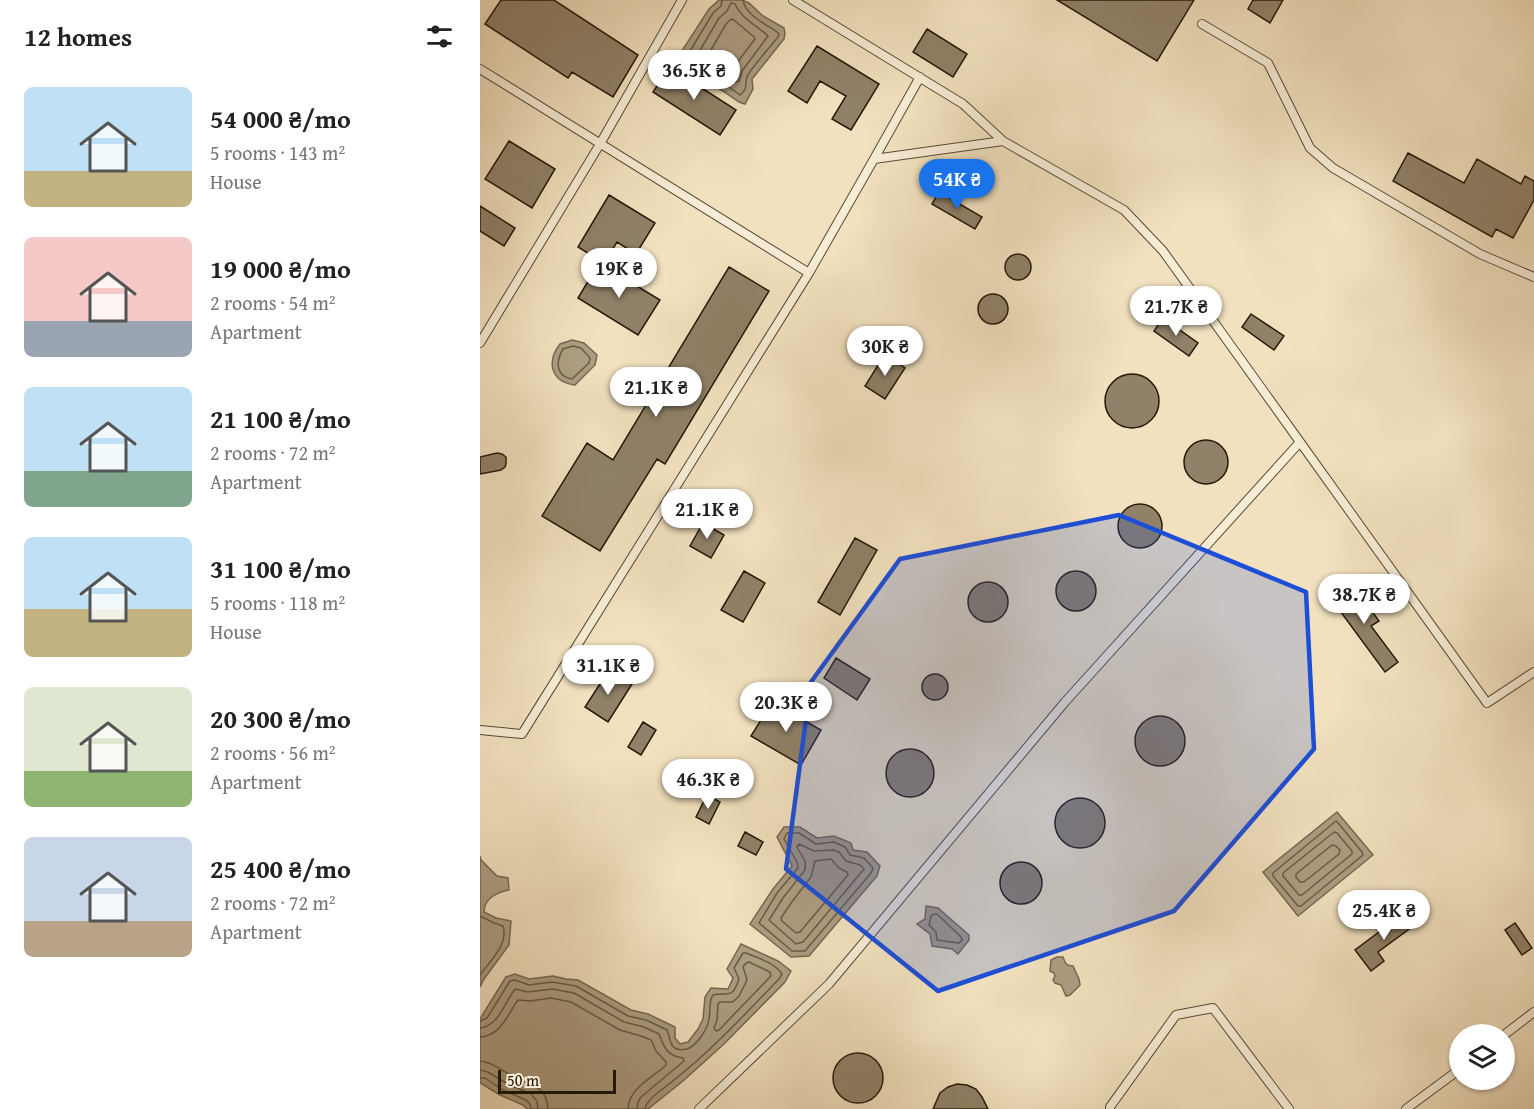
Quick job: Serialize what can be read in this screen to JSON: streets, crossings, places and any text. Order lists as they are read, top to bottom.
{
  "scale_bar": "50 m",
  "page": {
    "heading": "12 homes",
    "price": [
      "36.5K ₴",
      "54K ₴",
      "19K ₴",
      "21.7K ₴",
      "30K ₴",
      "21.1K ₴",
      "21.1K ₴",
      "38.7K ₴",
      "31.1K ₴",
      "20.3K ₴",
      "46.3K ₴",
      "25.4K ₴"
    ],
    "list": [
      {
        "name": "54 000 ₴/mo",
        "note": "5 rooms · 143 m² · House"
      },
      {
        "name": "19 000 ₴/mo",
        "note": "2 rooms · 54 m² · Apartment"
      },
      {
        "name": "21 100 ₴/mo",
        "note": "2 rooms · 72 m² · Apartment"
      },
      {
        "name": "31 100 ₴/mo",
        "note": "5 rooms · 118 m² · House"
      },
      {
        "name": "20 300 ₴/mo",
        "note": "2 rooms · 56 m² · Apartment"
      },
      {
        "name": "25 400 ₴/mo",
        "note": "2 rooms · 72 m² · Apartment"
      }
    ],
    "scale": "50 m"
  }
}
